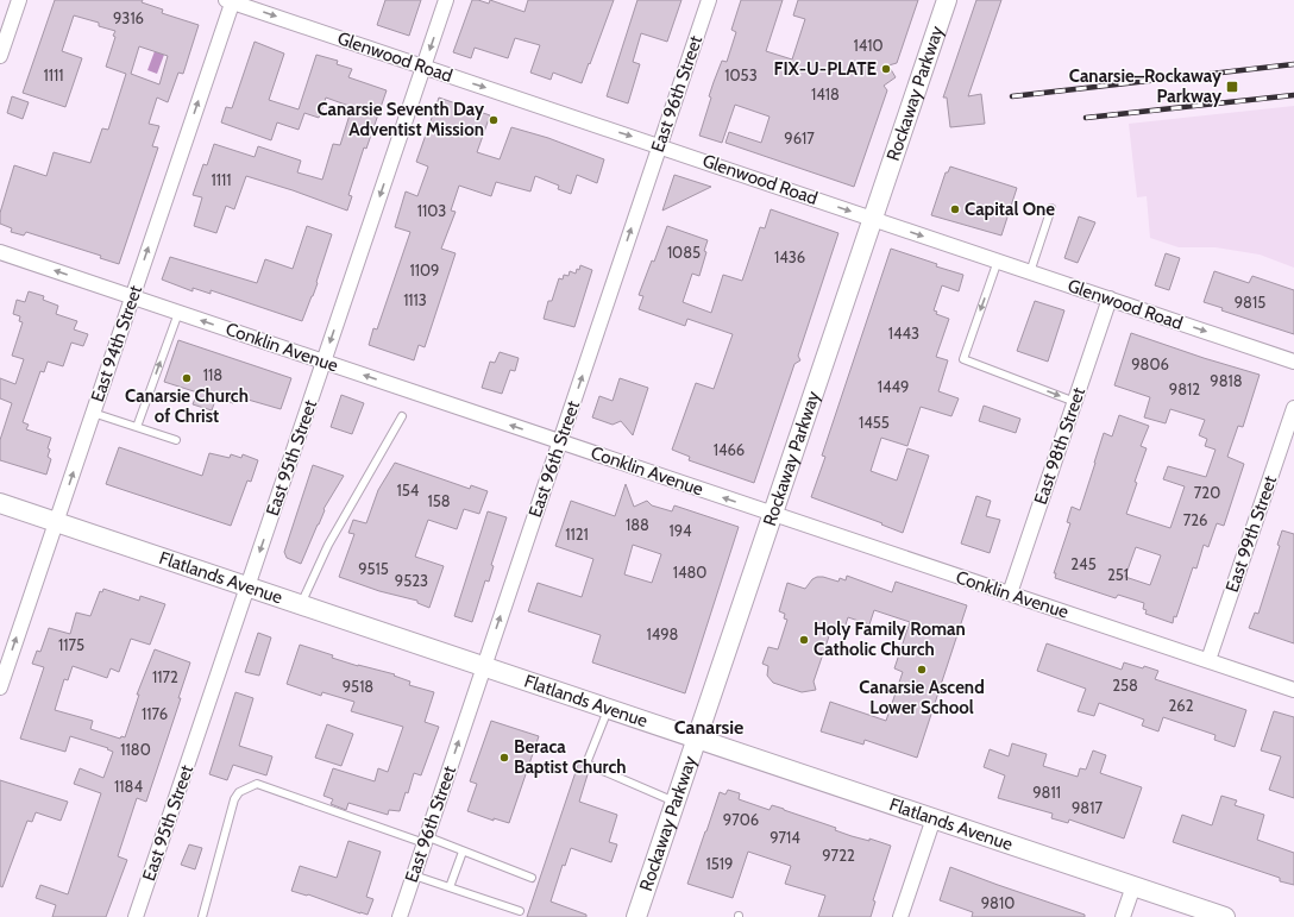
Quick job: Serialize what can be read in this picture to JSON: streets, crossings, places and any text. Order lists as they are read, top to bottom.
{
  "streets": {
    "main road": ["Rockaway Parkway", "Flatlands Avenue"],
    "street": [
      "Glenwood Road",
      "East 96th Street",
      "East 94th Street",
      "Conklin Avenue",
      "East 98th Street",
      "East 95th Street",
      "East 99th Street"
    ]
  },
  "crossings": [
    ["Glenwood Road", "East 96th Street"],
    ["Glenwood Road", "Rockaway Parkway"],
    ["Glenwood Road", "East 94th Street"],
    ["Glenwood Road", "East 98th Street"],
    ["Glenwood Road", "East 95th Street"],
    ["East 96th Street", "Conklin Avenue"],
    ["East 96th Street", "Flatlands Avenue"],
    ["Rockaway Parkway", "Conklin Avenue"],
    ["Rockaway Parkway", "Flatlands Avenue"],
    ["East 94th Street", "Conklin Avenue"],
    ["East 94th Street", "Flatlands Avenue"],
    ["Conklin Avenue", "East 98th Street"],
    ["Conklin Avenue", "East 95th Street"],
    ["Conklin Avenue", "East 99th Street"],
    ["East 95th Street", "Flatlands Avenue"]
  ],
  "one_way": [
    "Glenwood Road",
    "East 96th Street",
    "East 94th Street",
    "Conklin Avenue",
    "East 95th Street"
  ],
  "districts": ["Canarsie"],
  "places": {
    "other": [
      "FIX-U-PLATE",
      "Canarsie Seventh Day Adventist Mission",
      "Capital One",
      "Canarsie Church of Christ",
      "Holy Family Roman Catholic Church",
      "Canarsie Ascend Lower School",
      "Beraca Baptist Church"
    ],
    "transit": ["Canarsie–Rockaway Parkway"]
  },
  "house_numbers": [
    "9316",
    "1410",
    "1111",
    "1053",
    "1418",
    "9617",
    "1111",
    "1103",
    "1085",
    "1436",
    "1109",
    "1113",
    "9815",
    "1443",
    "9806",
    "118",
    "9818",
    "1449",
    "9812",
    "1455",
    "1466",
    "154",
    "720",
    "158",
    "726",
    "188",
    "194",
    "1121",
    "245",
    "9515",
    "1480",
    "251",
    "9523",
    "1498",
    "1175",
    "1172",
    "258",
    "9518",
    "262",
    "1176",
    "1180",
    "1184",
    "9811",
    "9817",
    "9706",
    "9714",
    "9722",
    "1519",
    "9810"
  ]
}
